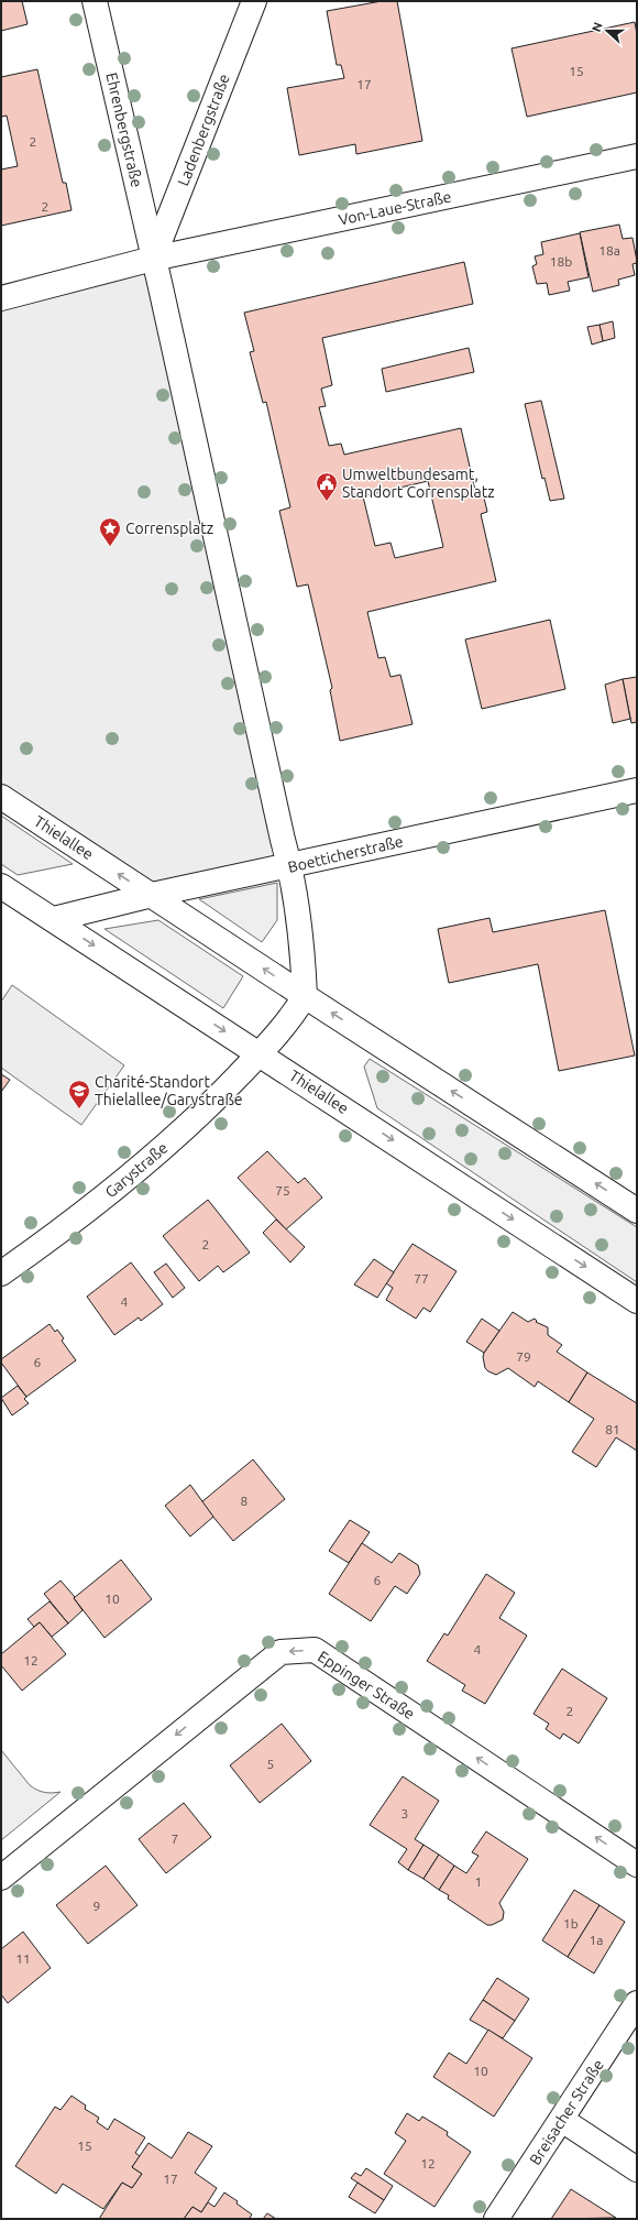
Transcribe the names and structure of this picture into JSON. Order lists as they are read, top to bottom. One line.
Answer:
{"streets":{"street":["Ehrenbergstraße","Ladenbergstraße","Von-Laue-Straße","Thielallee","Boetticherstraße","Garystraße","Eppinger Straße","Breisacher Straße"]},"crossings":[["Ehrenbergstraße","Ladenbergstraße"],["Ehrenbergstraße","Von-Laue-Straße"],["Ladenbergstraße","Von-Laue-Straße"],["Thielallee","Boetticherstraße"],["Thielallee","Garystraße"]],"one_way":["Eppinger Straße"],"places":{"public building":["Umweltbundesamt, Standort Corrensplatz"],"place":["Corrensplatz"],"school or university":["Charité-Standort Thielallee/Garystraße"]},"house_numbers":["15","17","2","2","18a","18b","75","2","77","4","79","6","81","8","6","10","4","12","2","5","3","7","1","9","1b","1a","11","10","15","12","17"],"north":"left"}
